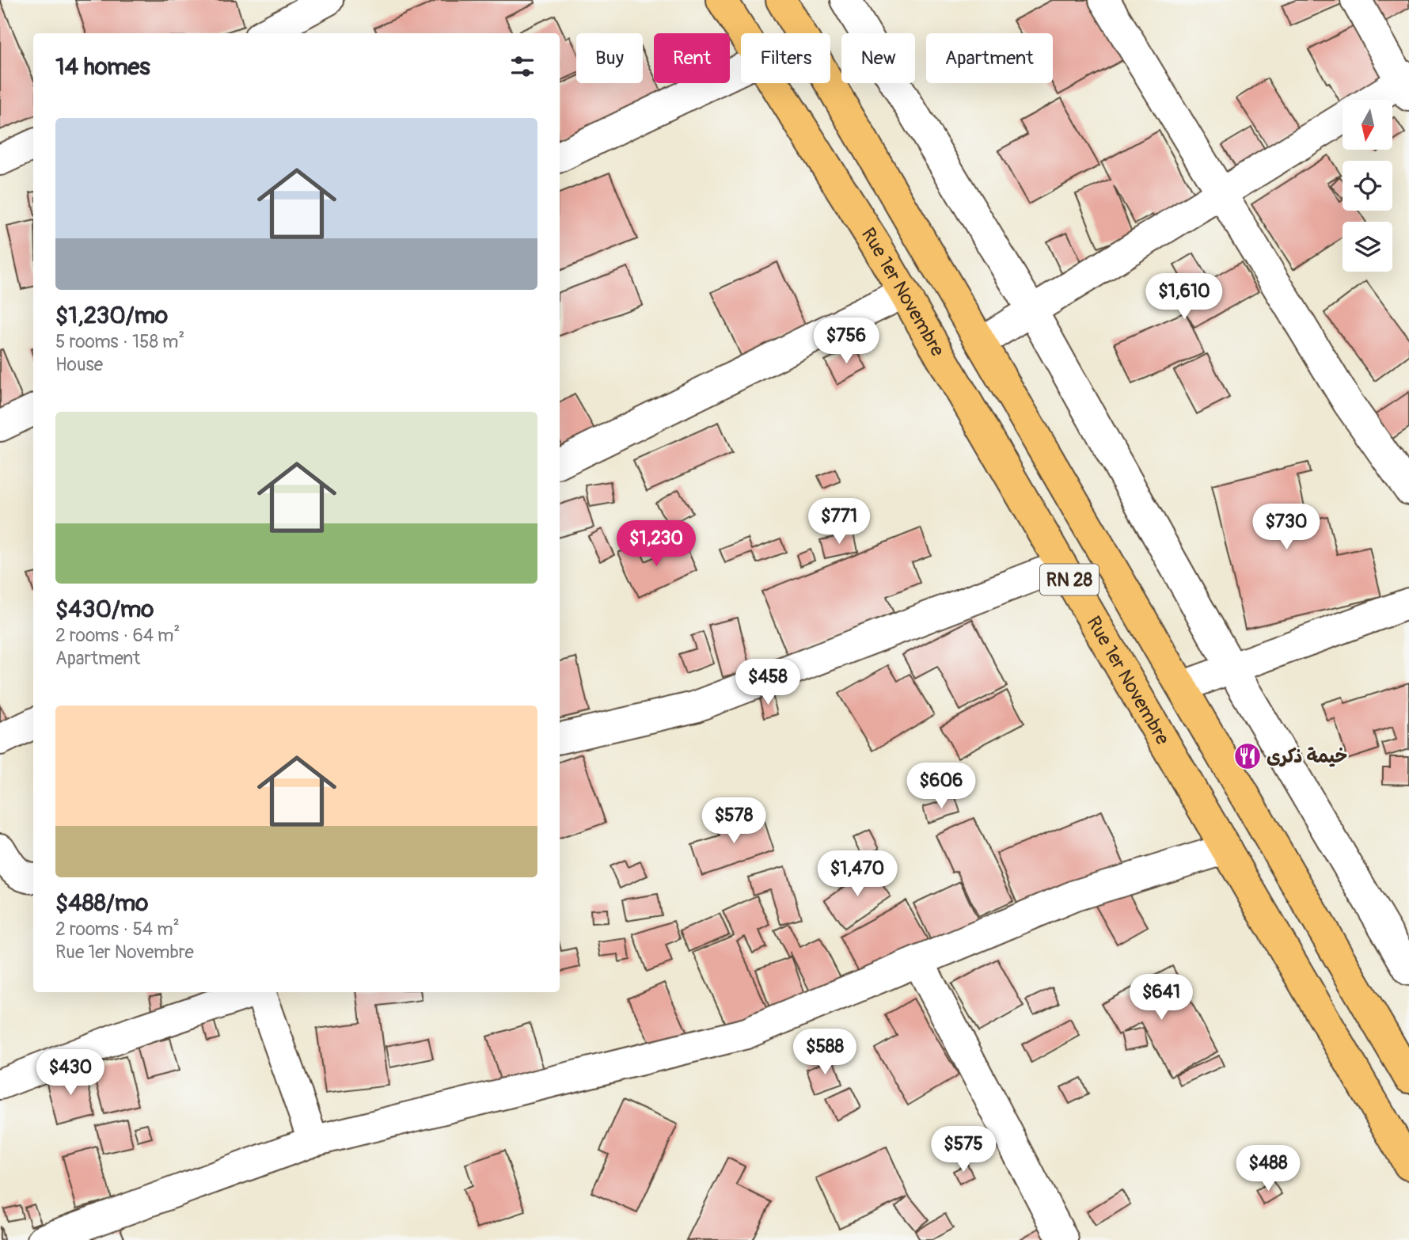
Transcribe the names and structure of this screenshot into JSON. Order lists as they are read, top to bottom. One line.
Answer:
{"streets":{"main road":["Rue 1er Novembre","RN 28"]},"places":{"restaurant":["خيمة ذكرى"]},"north":"bottom","page":{"chip":["Buy","Rent","Filters","New","Apartment"],"heading":"14 homes","list":[{"name":"$1,230/mo","note":"5 rooms · 158 m² · House"},{"name":"$430/mo","note":"2 rooms · 64 m² · Apartment"},{"name":"$488/mo","note":"2 rooms · 54 m² · Rue 1er Novembre"}],"price":["$1,610","$756","$771","$730","$1,230","$458","$606","$578","$1,470","$641","$588","$430","$575","$488"]}}
